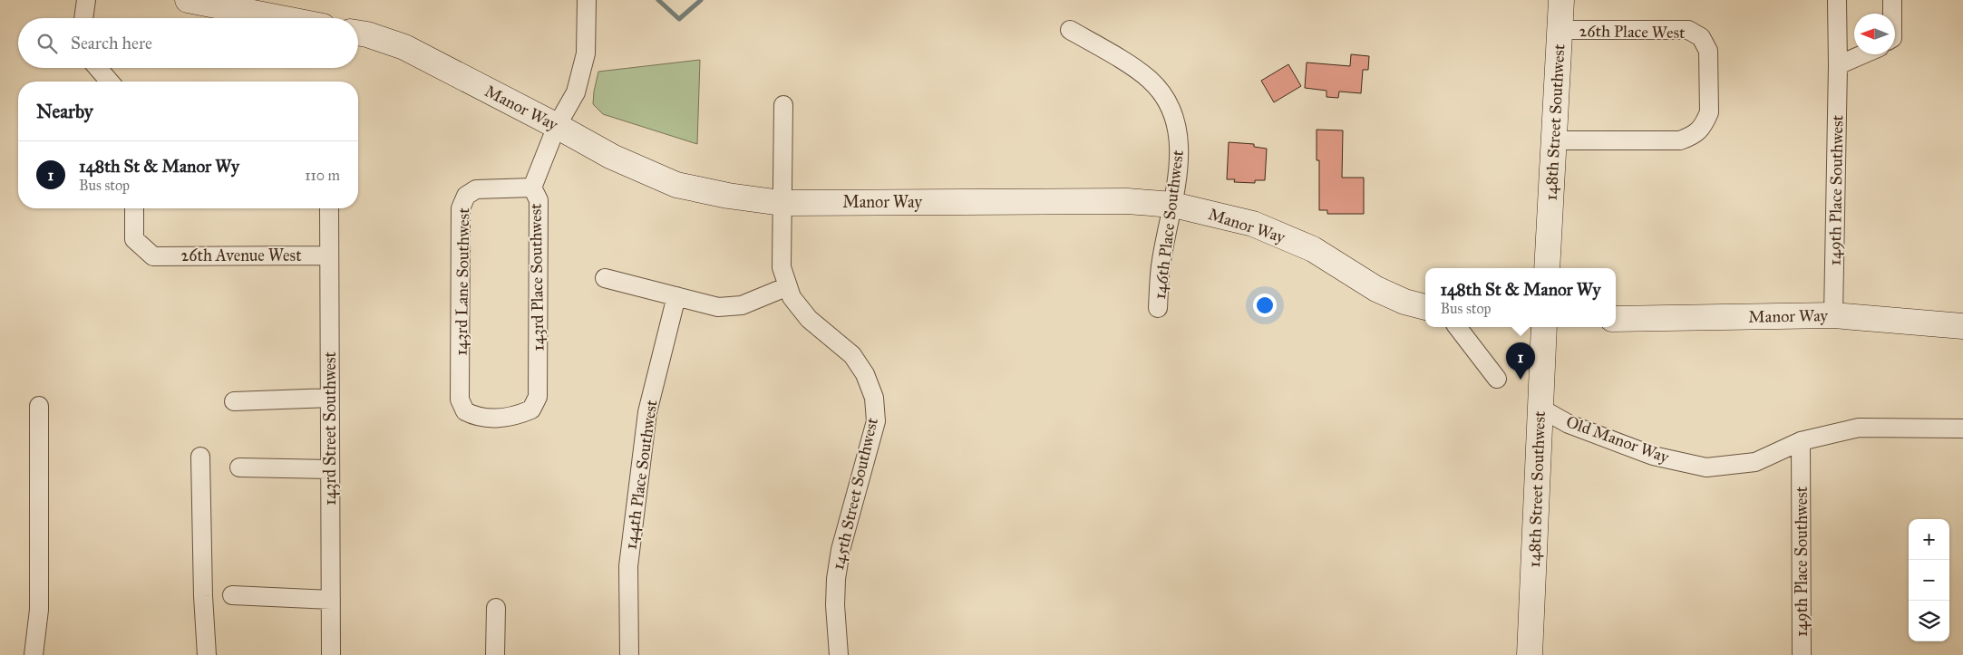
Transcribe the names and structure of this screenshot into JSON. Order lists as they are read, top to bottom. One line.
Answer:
{"streets":{"street":["26th Place West","Manor Way","148th Street Southwest","149th Place Southwest","146th Place Southwest","26th Avenue West","143rd Place Southwest","143rd Lane Southwest","143rd Street Southwest","Old Manor Way","144th Place Southwest","145th Street Southwest"]},"crossings":[["26th Place West","148th Street Southwest"],["Manor Way","149th Place Southwest"],["Manor Way","146th Place Southwest"],["Manor Way","143rd Place Southwest"],["Manor Way","145th Street Southwest"],["148th Street Southwest","Old Manor Way"],["149th Place Southwest","Old Manor Way"],["26th Avenue West","143rd Street Southwest"],["143rd Place Southwest","143rd Lane Southwest"]],"north":"left","page":{"search":"Search here","heading":"Nearby","list":[{"mark":"1","name":"148th St & Manor Wy","note":"Bus stop","value":"110 m"}],"popup":["148th St & Manor Wy","Bus stop"],"pins":"1","map_buttons":["+","−"]}}
